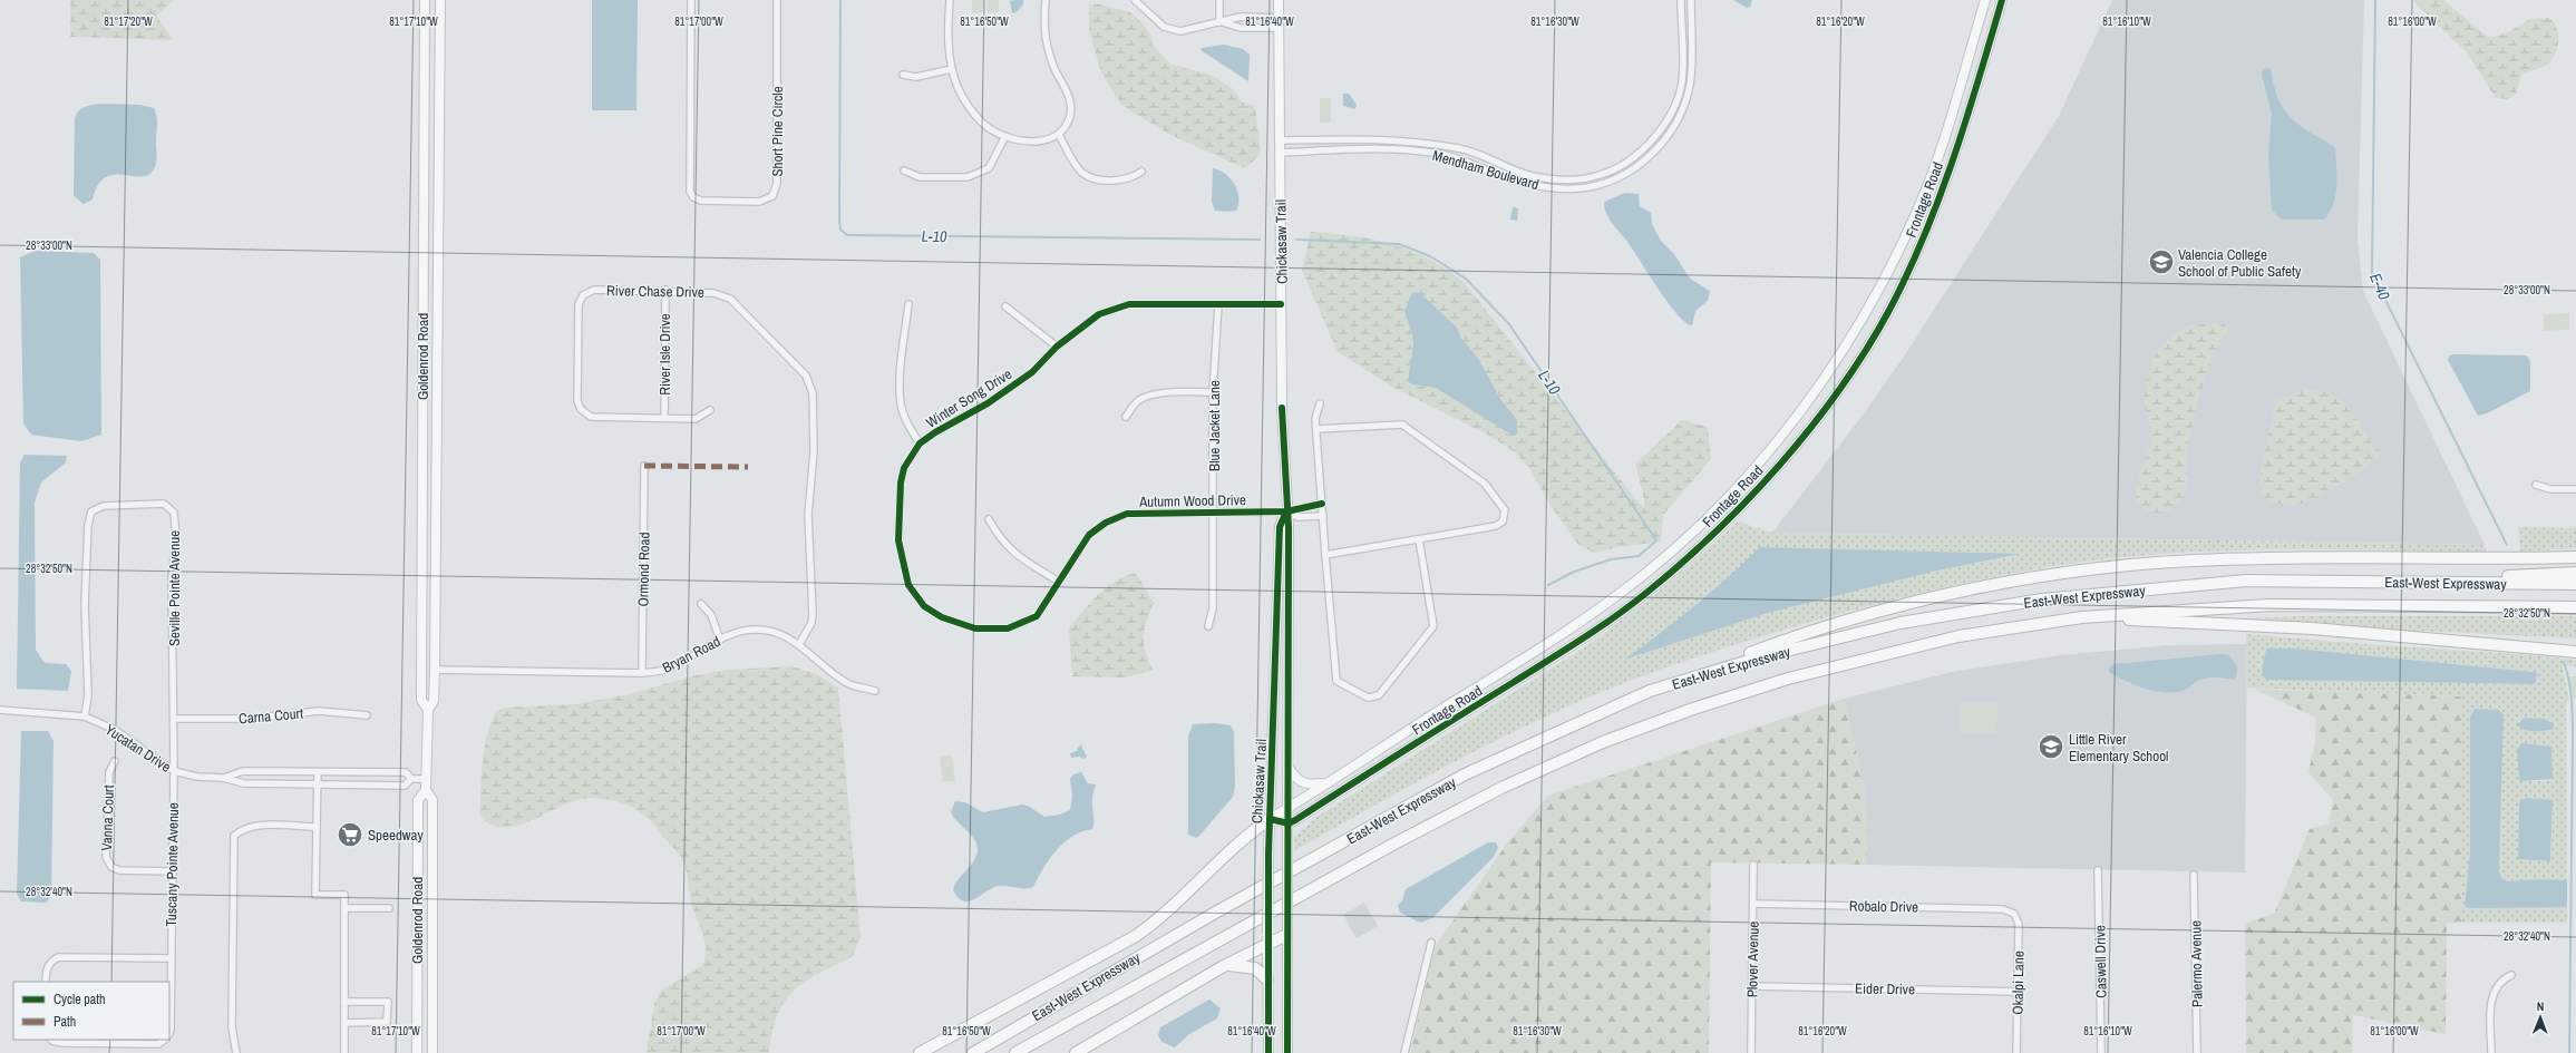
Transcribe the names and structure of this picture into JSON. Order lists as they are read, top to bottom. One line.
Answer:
{"streets":{"highway":["East-West Expressway"],"street":["Short Pine Circle","Mendham Boulevard","Frontage Road","Chickasaw Trail","River Chase Drive","River Isle Drive","Goldenrod Road","Winter Song Drive","Blue Jacket Lane","Autumn Wood Drive","Ormond Road","Seville Pointe Avenue","Bryan Road","Carna Court","Yucatan Drive","Vanna Court","Tuscany Pointe Avenue","Robalo Drive","Plover Avenue","Caswell Drive","Palermo Avenue","Okalpi Lane","Eider Drive"]},"crossings":[["Mendham Boulevard","Chickasaw Trail"],["Frontage Road","Chickasaw Trail"],["Chickasaw Trail","Winter Song Drive"],["Chickasaw Trail","Autumn Wood Drive"],["River Chase Drive","River Isle Drive"],["River Chase Drive","Bryan Road"],["Goldenrod Road","Bryan Road"],["Goldenrod Road","Yucatan Drive"],["Winter Song Drive","Blue Jacket Lane"],["Winter Song Drive","Autumn Wood Drive"],["Blue Jacket Lane","Autumn Wood Drive"],["Ormond Road","Bryan Road"],["Seville Pointe Avenue","Carna Court"],["Seville Pointe Avenue","Yucatan Drive"],["Seville Pointe Avenue","Tuscany Pointe Avenue"],["Yucatan Drive","Tuscany Pointe Avenue"],["Vanna Court","Tuscany Pointe Avenue"],["Robalo Drive","Plover Avenue"],["Robalo Drive","Okalpi Lane"],["Plover Avenue","Eider Drive"],["Okalpi Lane","Eider Drive"]],"water":["L-10","E-40"],"places":{"school or university":["Valencia College School of Public Safety","Little River Elementary School"],"supermarket":["Speedway"]},"legend":["Cycle path","Path"],"north":"top","coordinates":["81°17'20\"W","81°17'10\"W","81°17'00\"W","81°16'50\"W","81°16'40\"W","81°16'30\"W","81°16'20\"W","81°16'10\"W","81°16'00\"W","28°33'00\"N","28°32'50\"N","28°32'40\"N"]}
